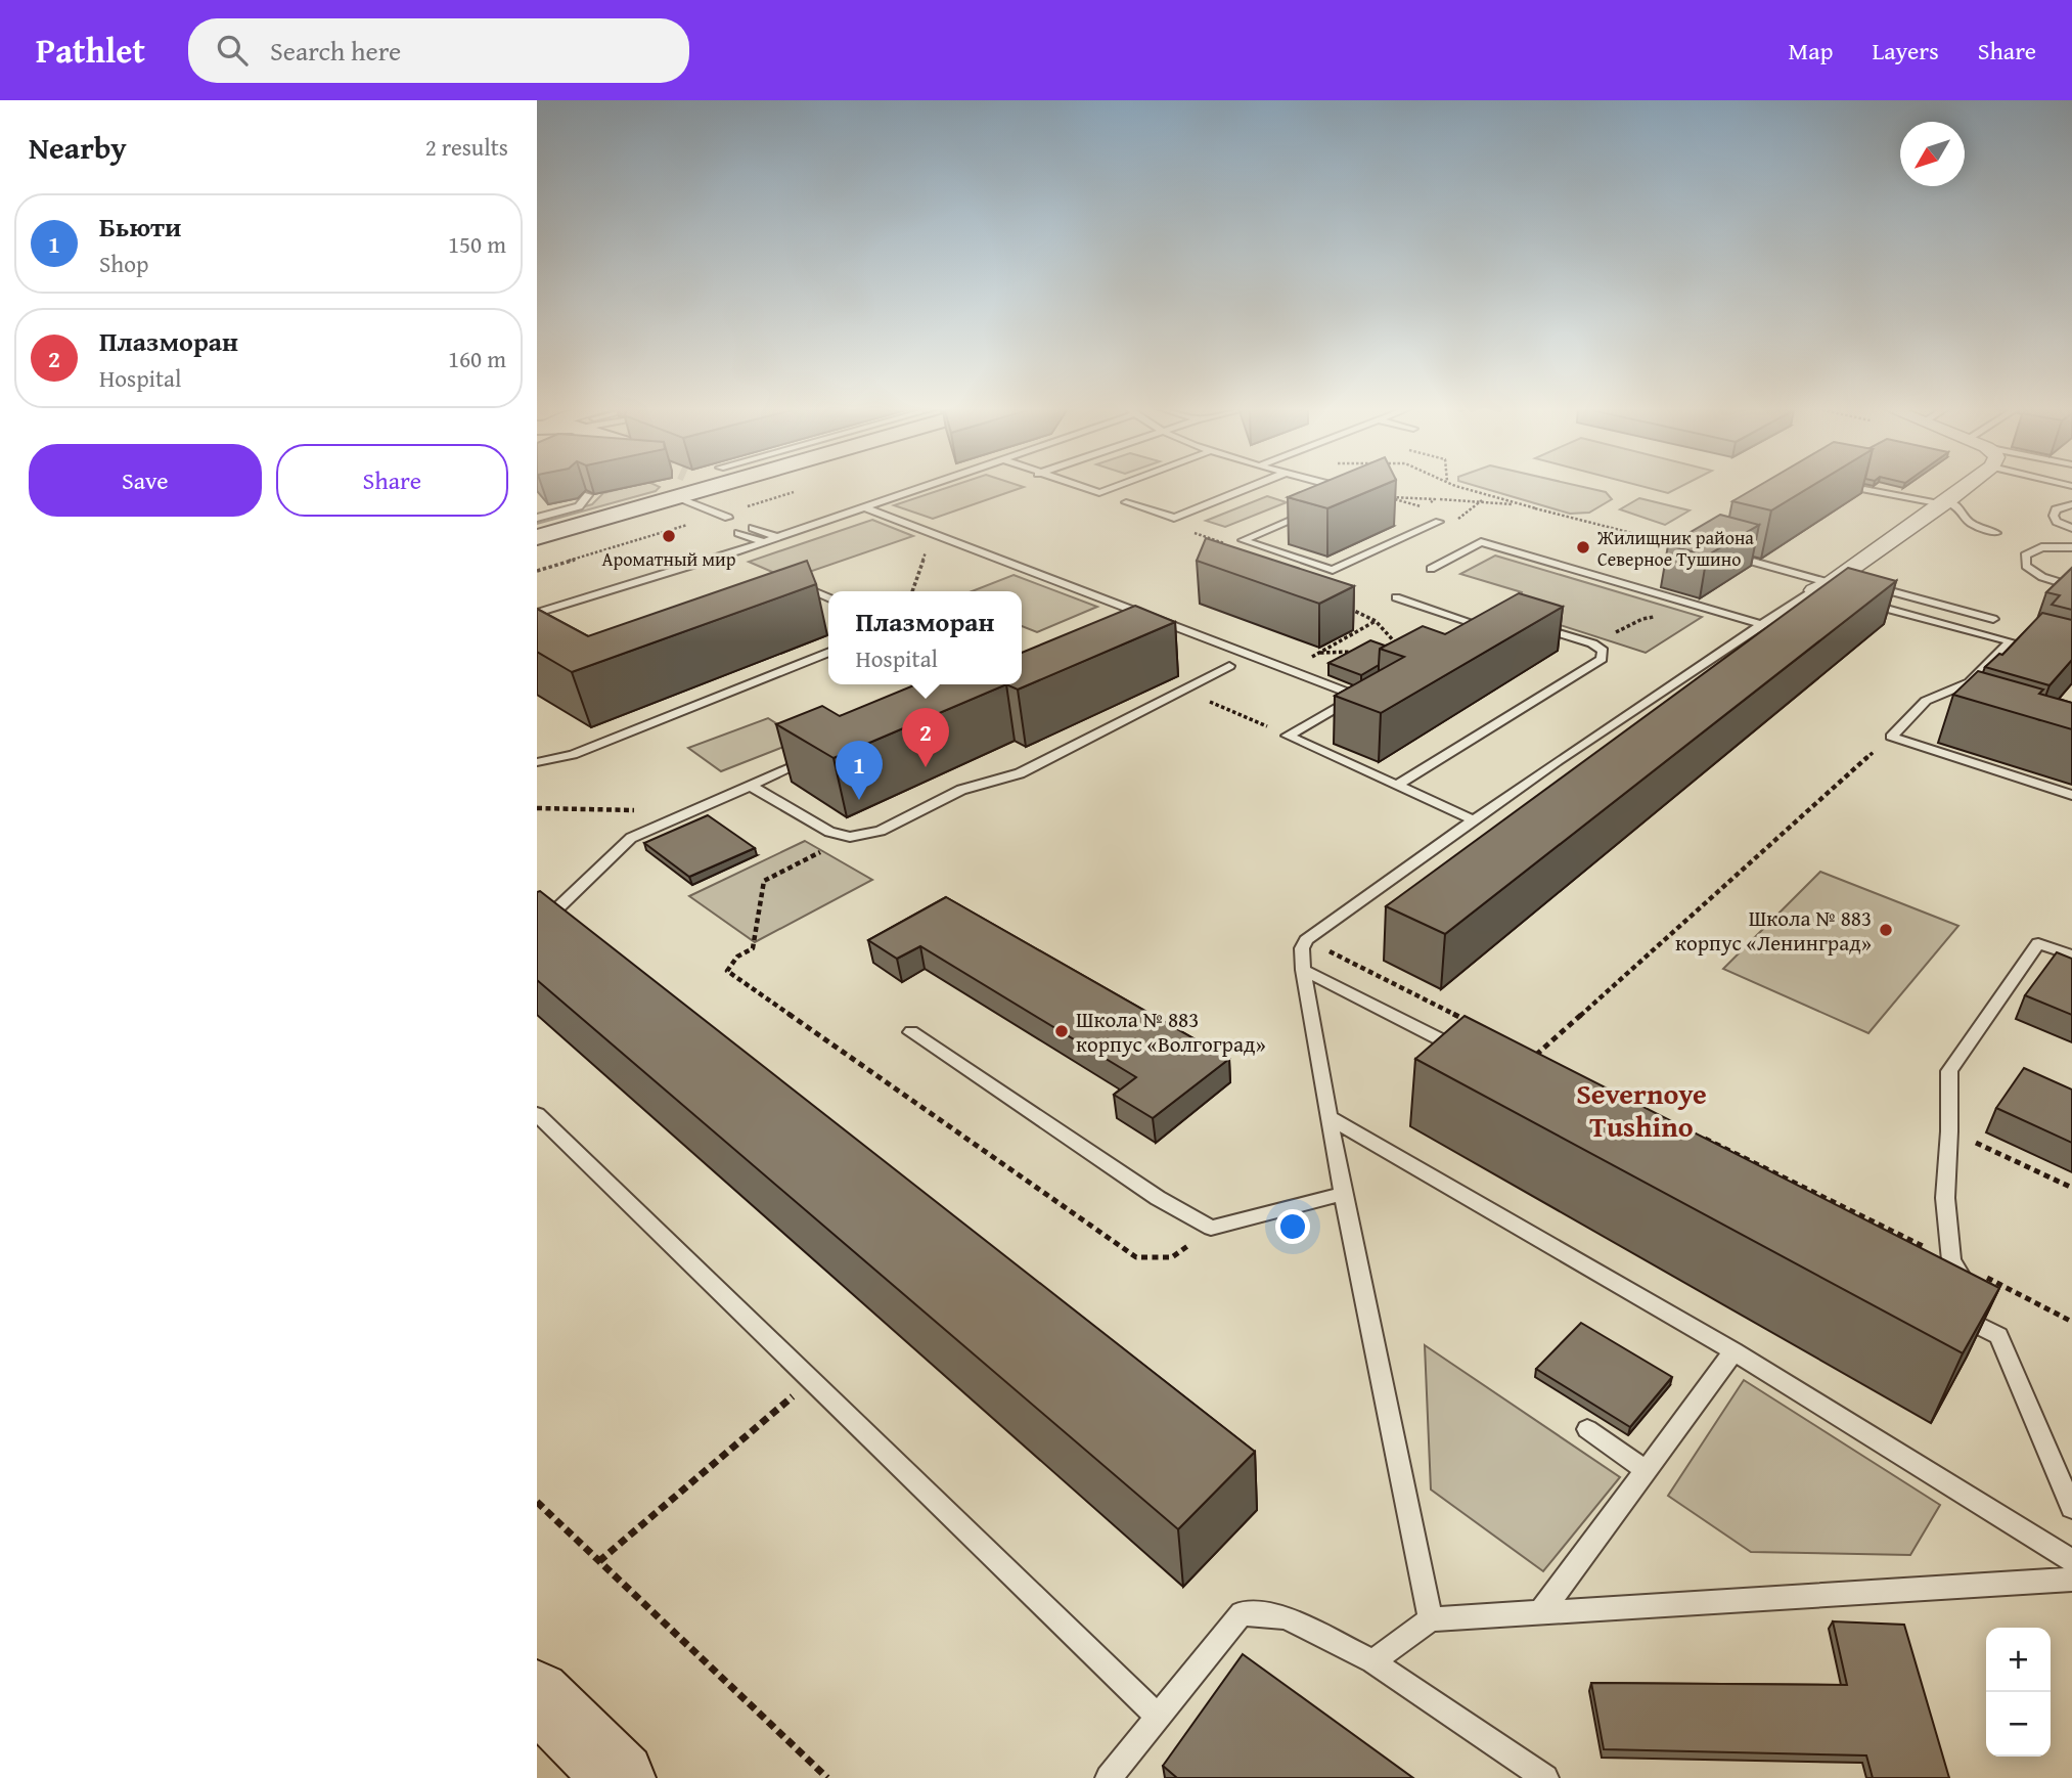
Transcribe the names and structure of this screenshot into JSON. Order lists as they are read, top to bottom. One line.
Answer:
{"districts":["Severnoye Tushino"],"places":["Ароматный мир","Жилищник района Северное Тушино","Школа № 883 корпус «Ленинград»","Школа № 883 корпус «Волгоград»"],"north":"bottom left","page":{"header":"Pathlet","search":"Search here","nav":["Map","Layers","Share"],"heading":["Nearby","2 results"],"list":[{"mark":"1","name":"Бьюти","note":"Shop","value":"150 m"},{"mark":"2","name":"Плазморан","note":"Hospital","value":"160 m"}],"buttons":["Save","Share"],"popup":["Плазморан","Hospital"],"pins":["2","1"],"map_buttons":["+","−"]}}
